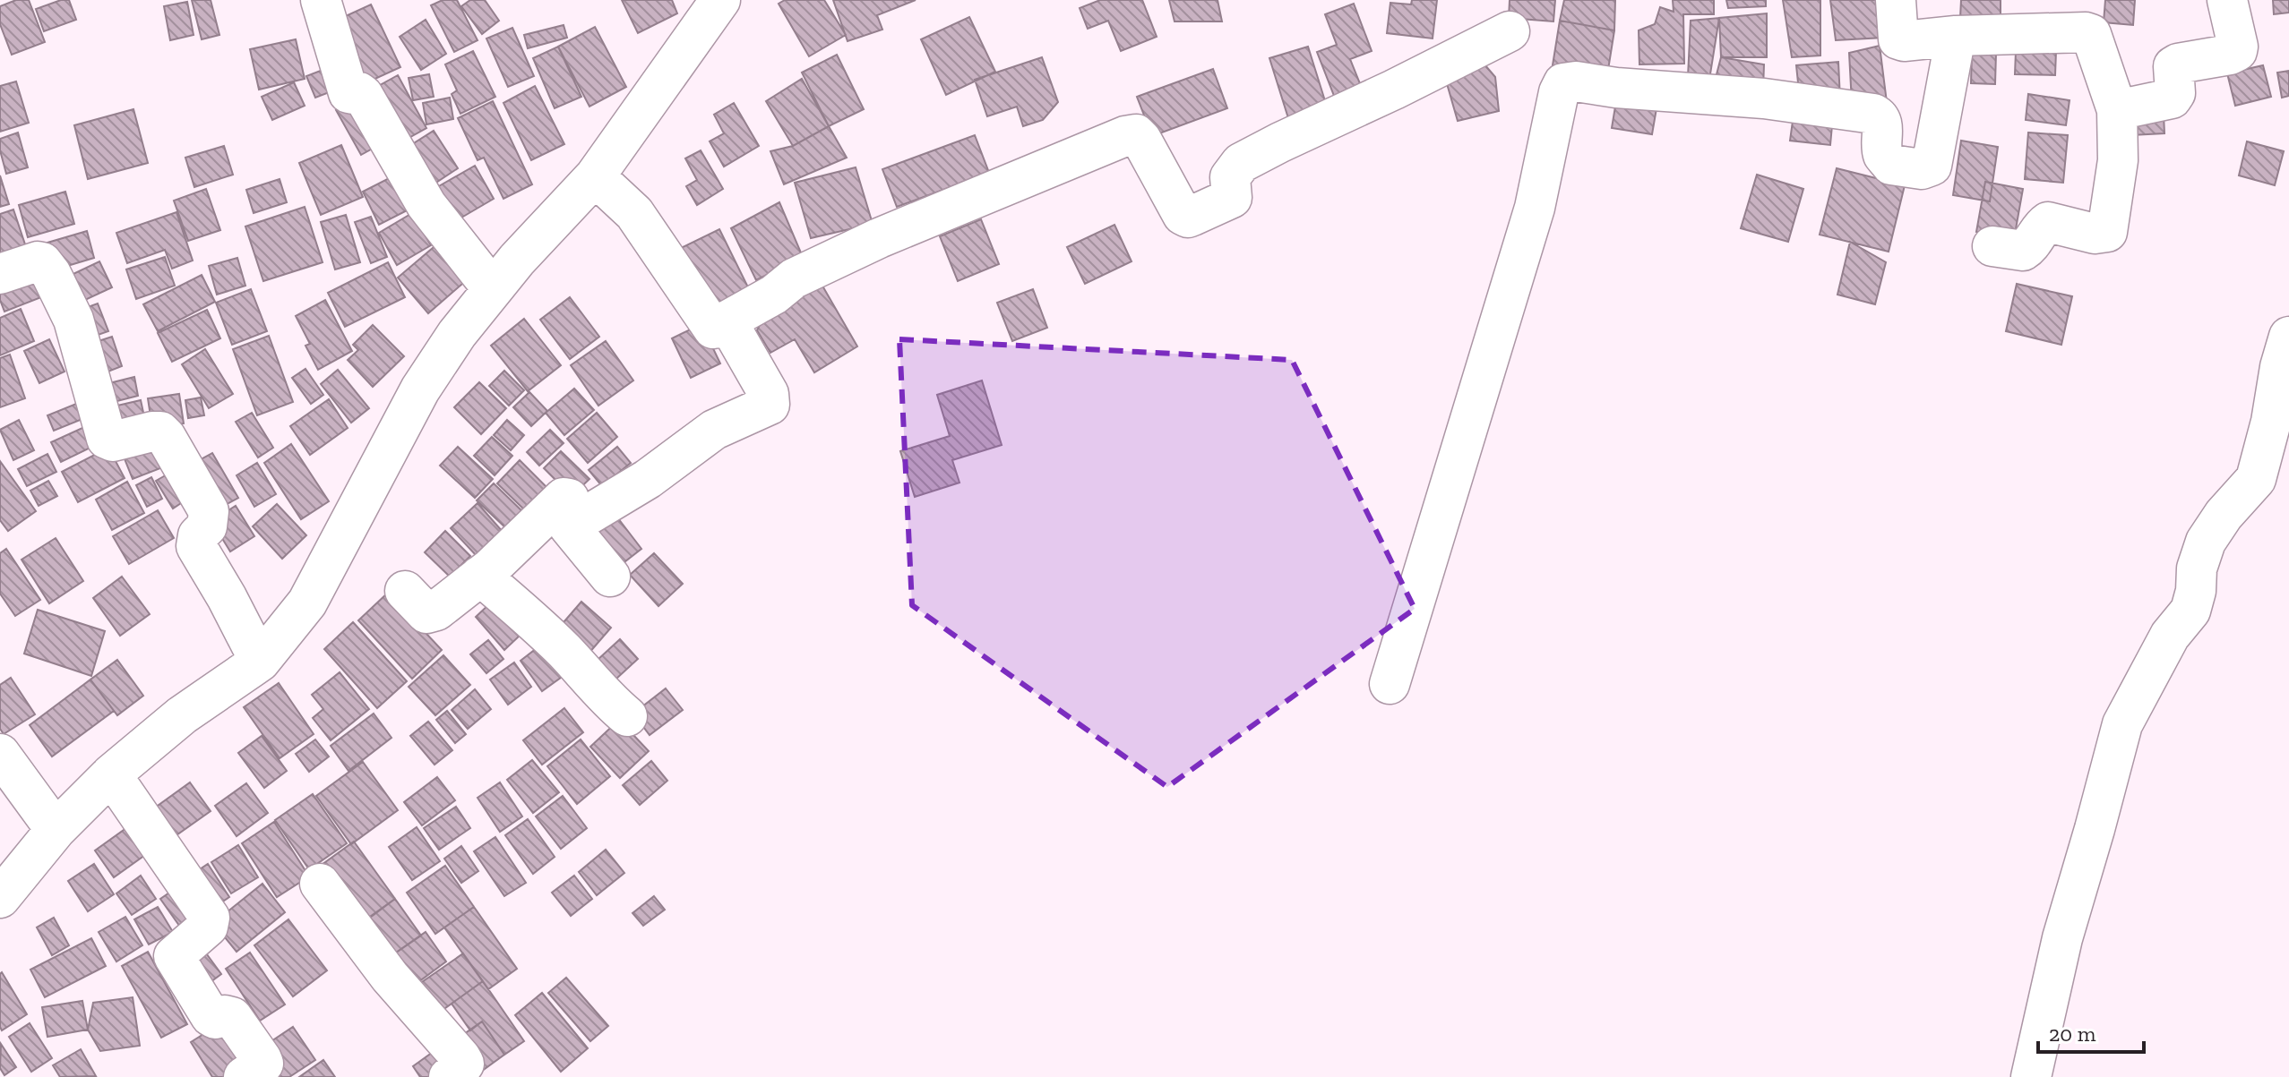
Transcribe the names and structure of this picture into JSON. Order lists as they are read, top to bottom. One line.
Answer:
{"scale_bar":"20 m"}
